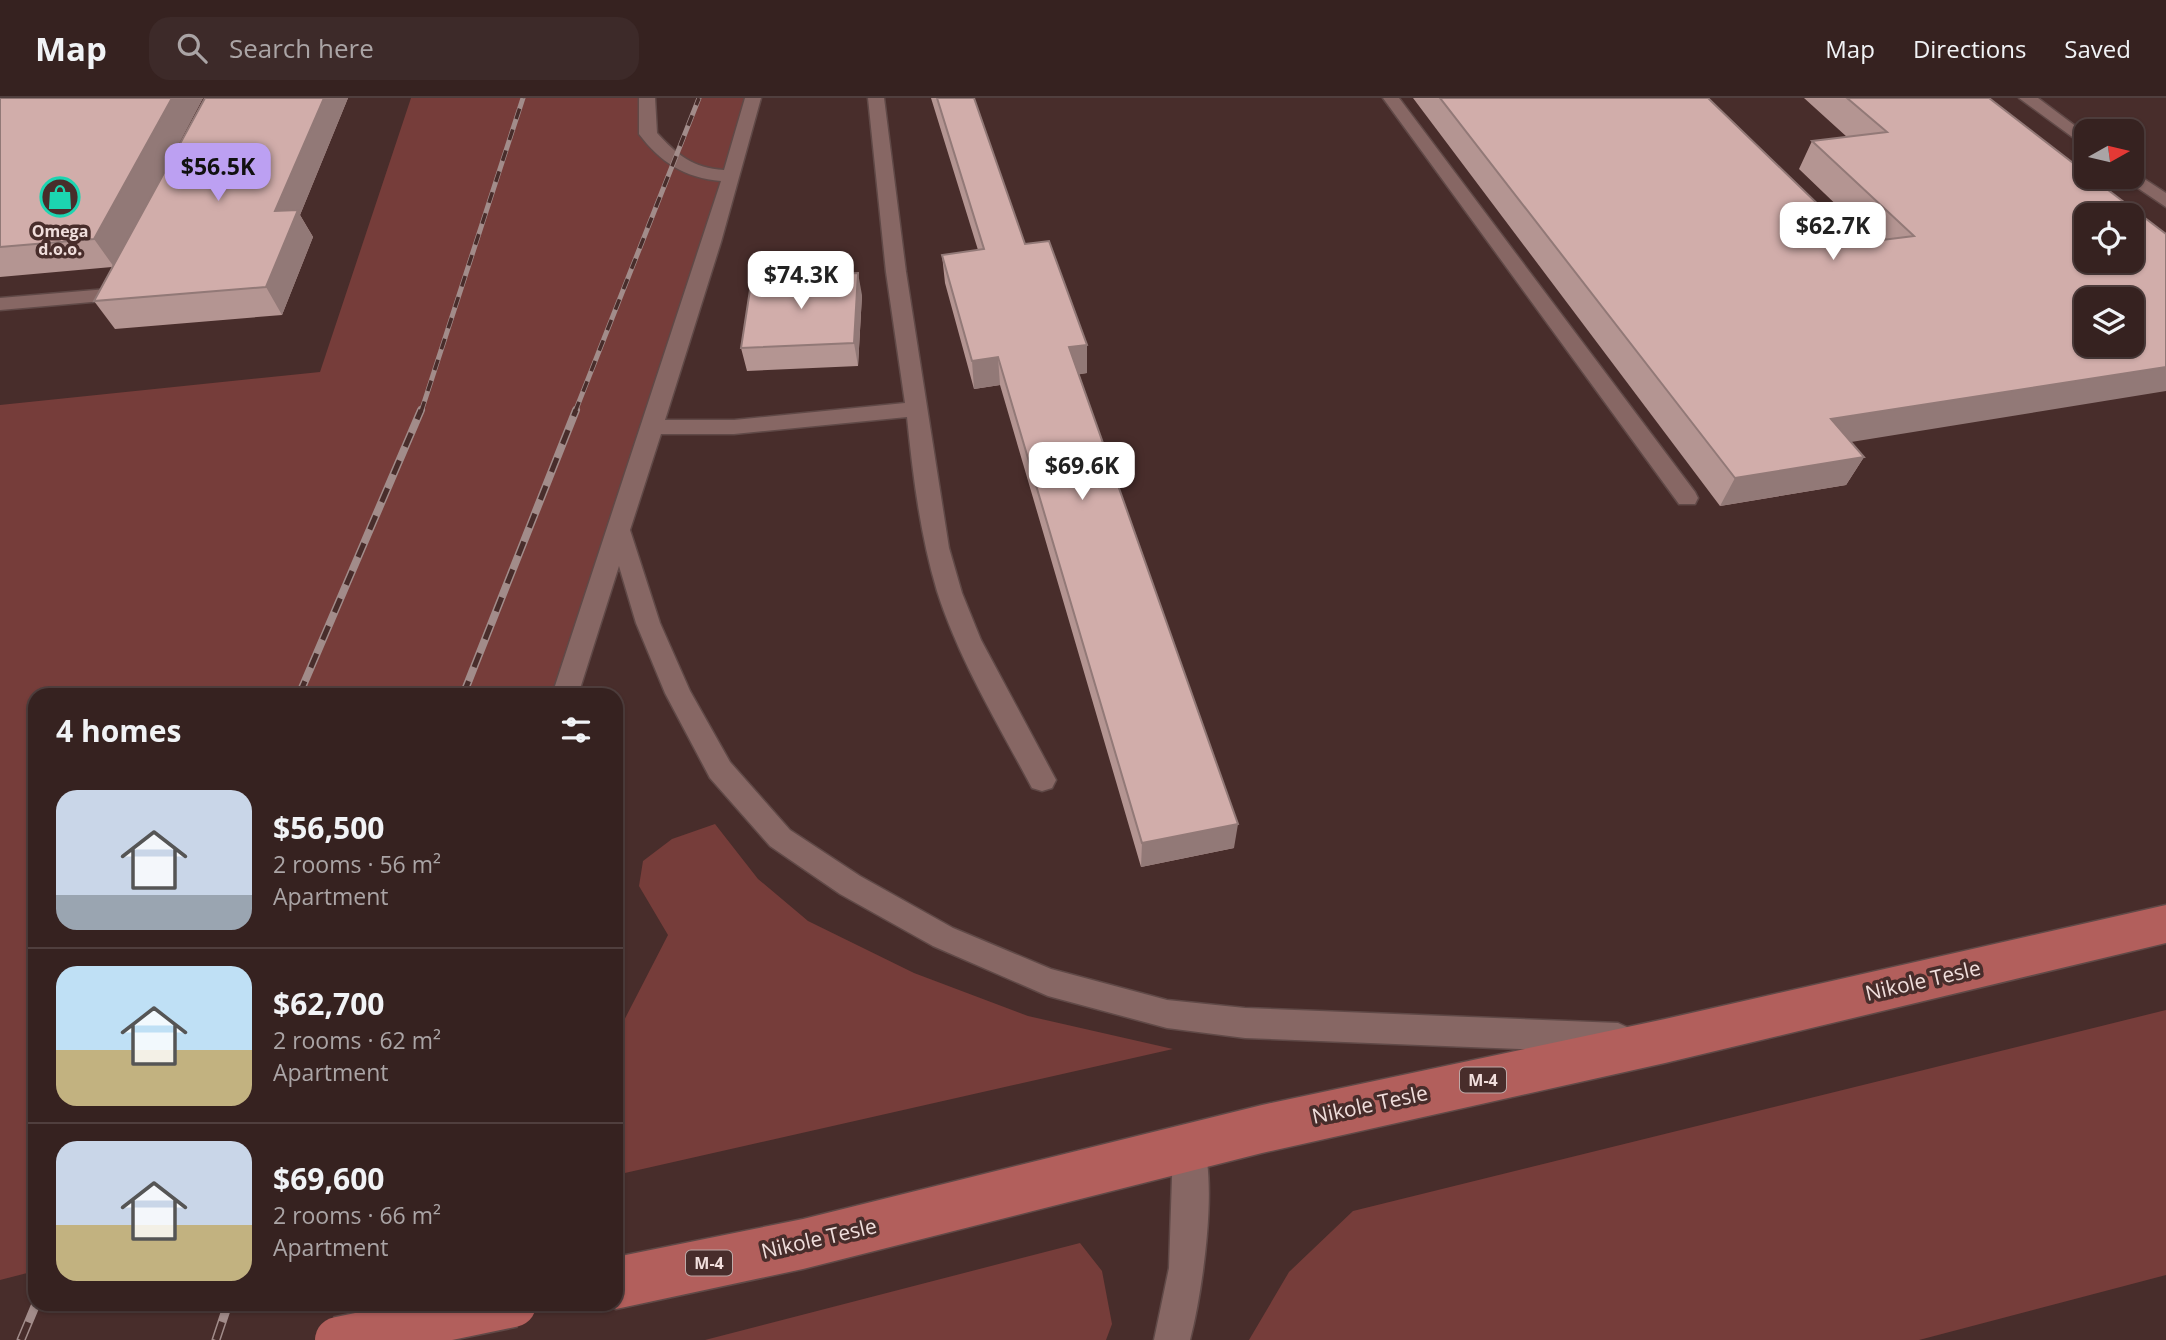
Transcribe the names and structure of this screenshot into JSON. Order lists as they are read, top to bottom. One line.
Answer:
{"streets":{"main road":["Nikole Tesle","M-4"]},"places":{"shop":["Omega d.o.o."]},"north":"right","page":{"header":"Map","search":"Search here","nav":["Map","Directions","Saved"],"price":["$56.5K","$62.7K","$74.3K","$69.6K"],"heading":"4 homes","list":[{"name":"$56,500","note":"2 rooms · 56 m² · Apartment"},{"name":"$62,700","note":"2 rooms · 62 m² · Apartment"},{"name":"$69,600","note":"2 rooms · 66 m² · Apartment"}]}}
